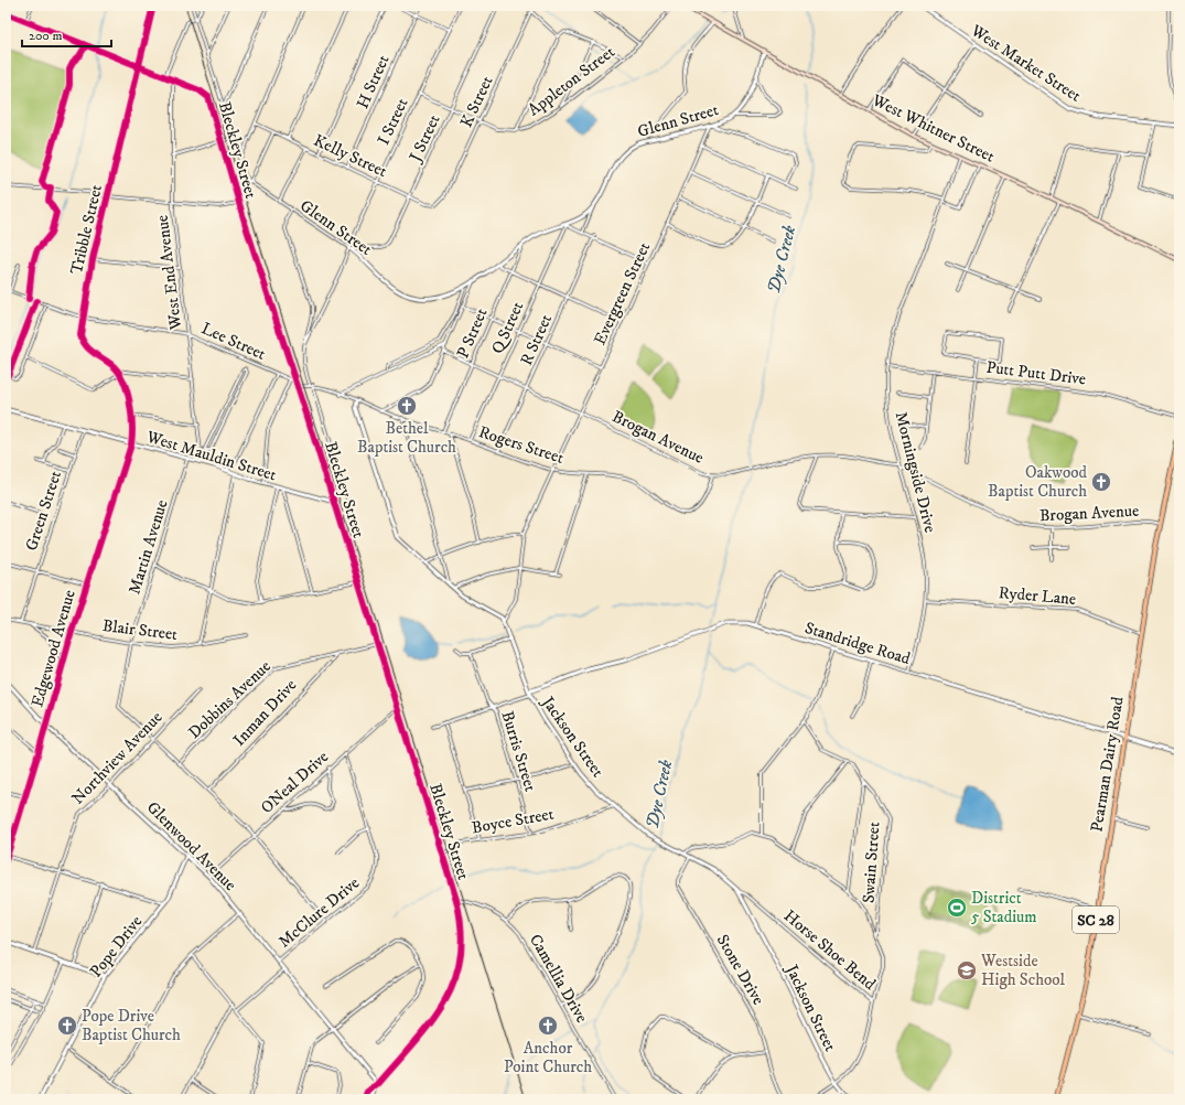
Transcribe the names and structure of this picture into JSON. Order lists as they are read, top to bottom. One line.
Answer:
{"streets":{"highway":["Pearman Dairy Road","SC 28"],"main road":["West Whitner Street"],"street":["West Market Street","Appleton Street","H Street","K Street","Glenn Street","I Street","J Street","Bleckley Street","Kelly Street","Tribble Street","West End Avenue","Evergreen Street","Q Street","P Street","R Street","Lee Street","Putt Putt Drive","Brogan Avenue","Rogers Street","West Mauldin Street","Morningside Drive","Green Street","Martin Avenue","Ryder Lane","Blair Street","Standridge Road","Edgewood Avenue","Dobbins Avenue","Inman Drive","Jackson Street","Burris Street","Northview Avenue","ONeal Drive","Boyce Street","Glenwood Avenue","Swain Street","McClure Drive","Pope Drive","Horse Shoe Bend","Stone Drive","Camellia Drive"]},"crossings":[["Appleton Street","K Street"],["Appleton Street","I Street"],["Appleton Street","J Street"],["H Street","Kelly Street"],["K Street","Kelly Street"],["Glenn Street","I Street"],["Glenn Street","West Whitner Street"],["Glenn Street","J Street"],["Glenn Street","Evergreen Street"],["Glenn Street","Q Street"],["Glenn Street","P Street"],["I Street","J Street"],["I Street","Kelly Street"],["West Whitner Street","Morningside Drive"],["J Street","Kelly Street"],["Bleckley Street","Tribble Street"],["Bleckley Street","West End Avenue"],["Bleckley Street","Lee Street"],["Bleckley Street","West Mauldin Street"],["Bleckley Street","Dobbins Avenue"],["Bleckley Street","ONeal Drive"],["Bleckley Street","Boyce Street"],["Bleckley Street","Glenwood Avenue"],["Bleckley Street","Camellia Drive"],["Tribble Street","Lee Street"],["West End Avenue","Lee Street"],["West End Avenue","West Mauldin Street"],["Evergreen Street","Brogan Avenue"],["Evergreen Street","Rogers Street"],["Evergreen Street","Jackson Street"],["Q Street","Brogan Avenue"],["Q Street","Rogers Street"],["P Street","Brogan Avenue"],["P Street","Rogers Street"],["R Street","Brogan Avenue"],["R Street","Rogers Street"],["Putt Putt Drive","Morningside Drive"],["Brogan Avenue","Rogers Street"],["Brogan Avenue","Morningside Drive"],["Brogan Avenue","Pearman Dairy Road"],["West Mauldin Street","Green Street"],["West Mauldin Street","Martin Avenue"],["West Mauldin Street","Edgewood Avenue"],["Morningside Drive","Ryder Lane"],["Morningside Drive","Standridge Road"],["Green Street","Blair Street"],["Martin Avenue","Blair Street"],["Martin Avenue","Northview Avenue"],["Ryder Lane","Pearman Dairy Road"],["Blair Street","Edgewood Avenue"],["Standridge Road","Jackson Street"],["Standridge Road","Pearman Dairy Road"],["Edgewood Avenue","Glenwood Avenue"],["Dobbins Avenue","Inman Drive"],["Jackson Street","Boyce Street"],["Jackson Street","Horse Shoe Bend"],["Jackson Street","Stone Drive"],["Burris Street","Boyce Street"],["Northview Avenue","Glenwood Avenue"],["ONeal Drive","Glenwood Avenue"],["ONeal Drive","McClure Drive"],["Glenwood Avenue","McClure Drive"],["Glenwood Avenue","Pope Drive"],["Swain Street","Horse Shoe Bend"]],"water":["Dye Creek"],"places":{"church":["Bethel Baptist Church","Oakwood Baptist Church","Pope Drive Baptist Church","Anchor Point Church"],"sports":["District 5 Stadium"],"school or university":["Westside High School"]},"scale_bar":"200 m"}
